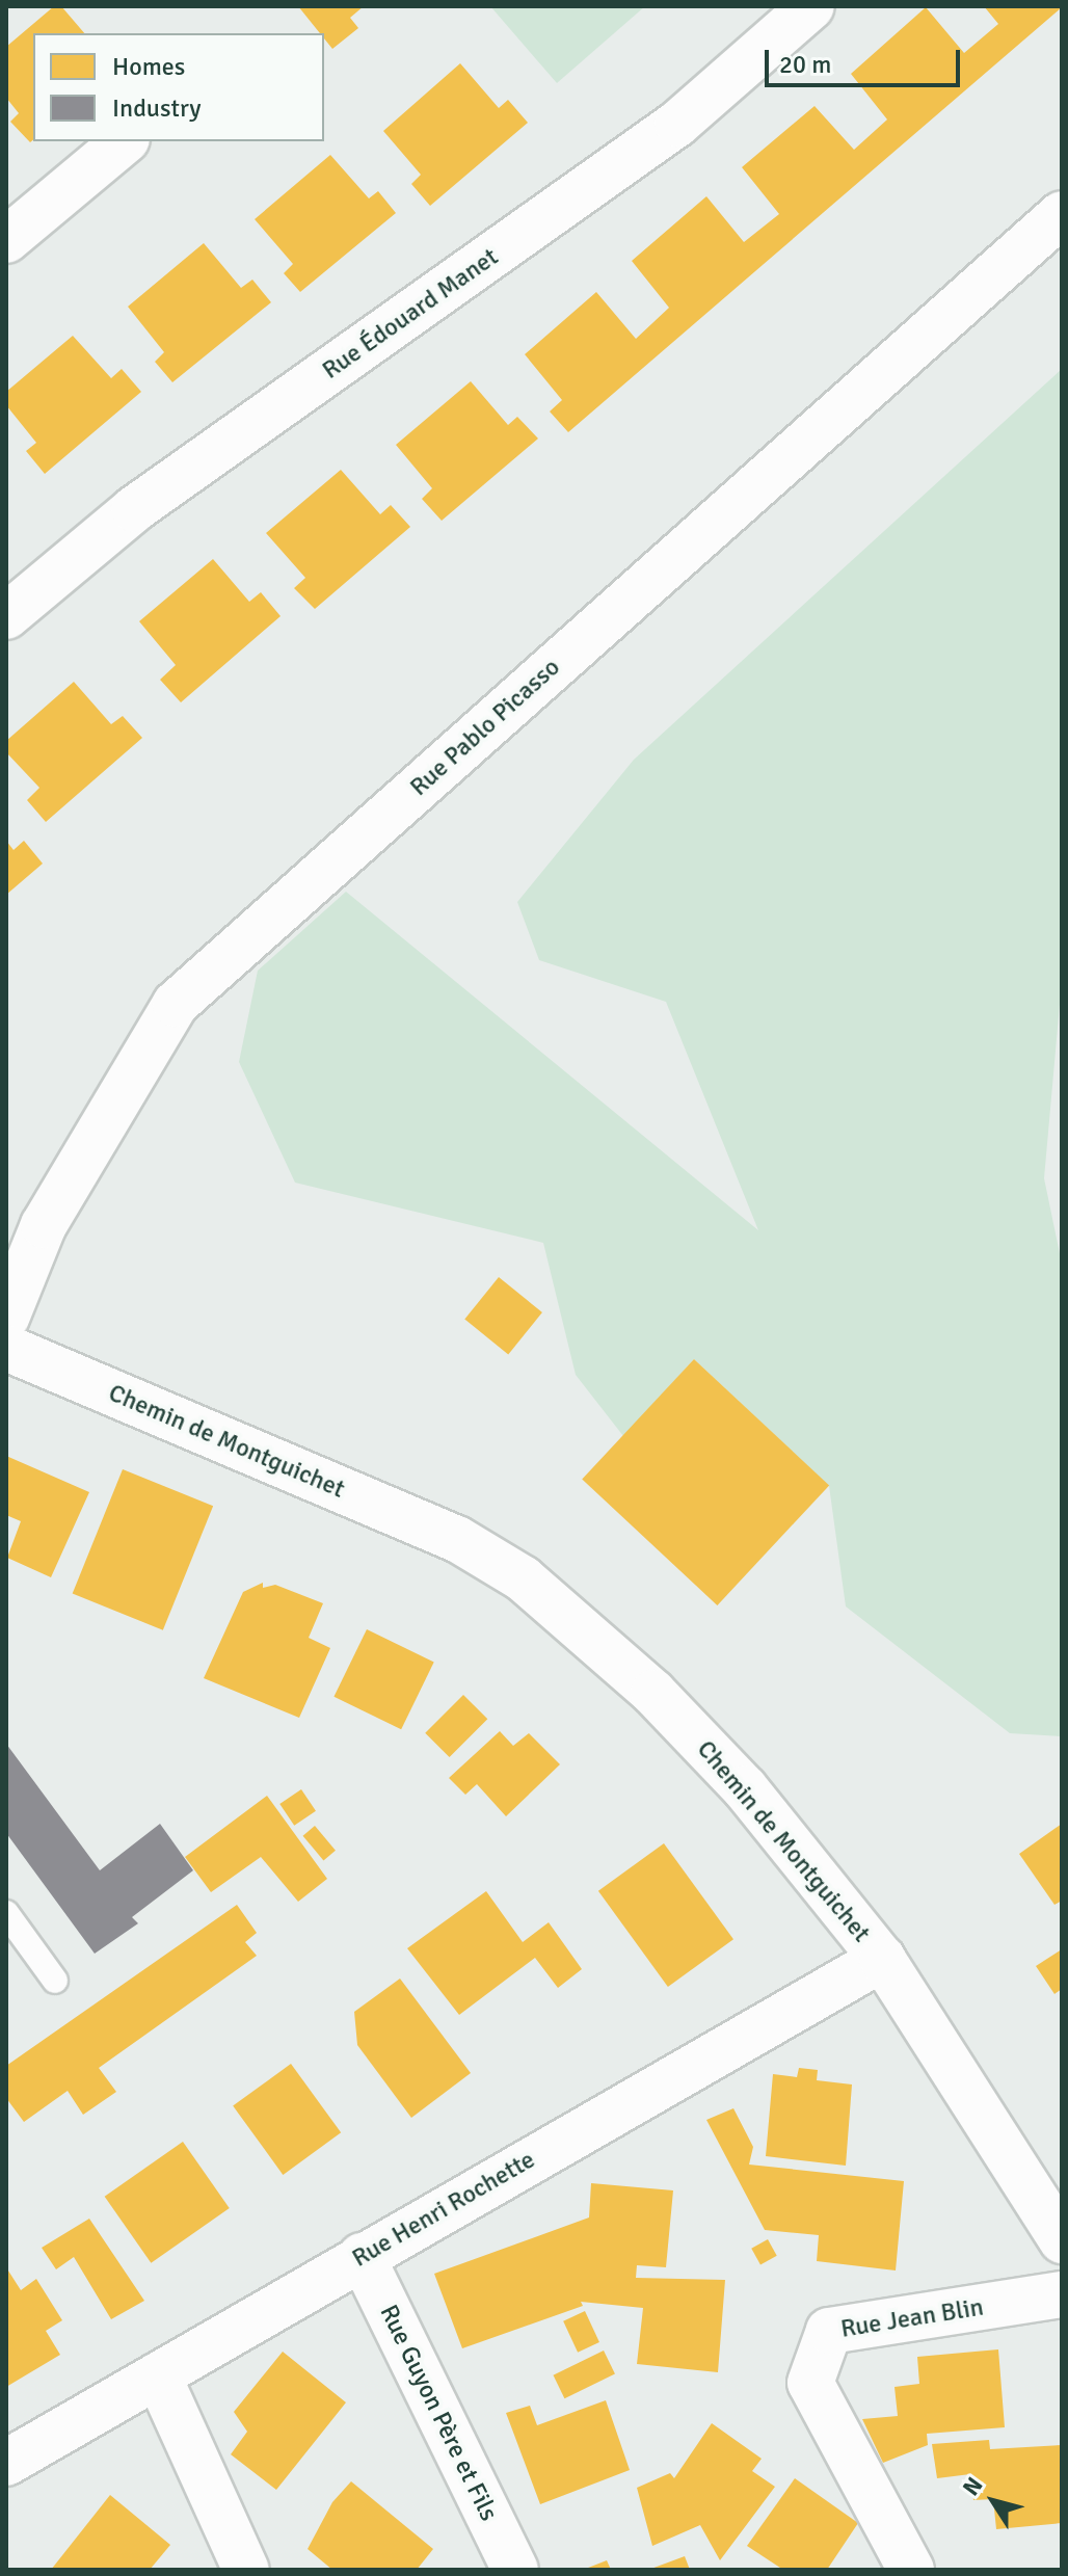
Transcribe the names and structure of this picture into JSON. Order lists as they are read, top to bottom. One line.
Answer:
{"streets":{"street":["Rue Édouard Manet","Rue Pablo Picasso","Chemin de Montguichet","Rue Henri Rochette","Rue Jean Blin","Rue Guyon Père et Fils"]},"crossings":[["Chemin de Montguichet","Rue Henri Rochette"],["Rue Henri Rochette","Rue Guyon Père et Fils"]],"legend":["Homes","Industry"],"scale_bar":"20 m","north":"top left"}
